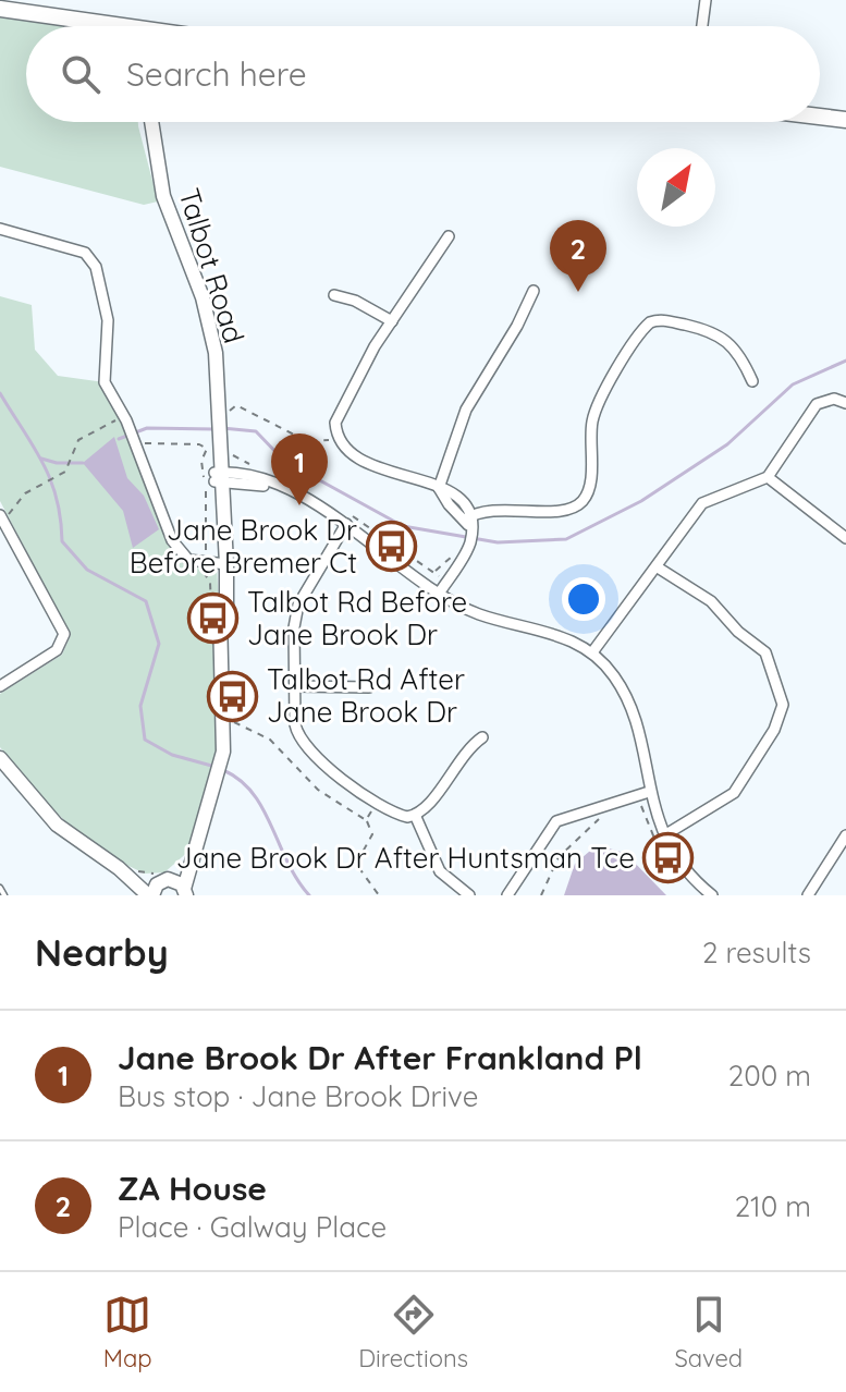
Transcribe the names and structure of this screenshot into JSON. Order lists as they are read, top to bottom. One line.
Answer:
{"streets":{"main road":["Talbot Road"]},"places":{"bus stop":["Jane Brook Dr Before Bremer Ct","Talbot Rd Before Jane Brook Dr","Talbot Rd After Jane Brook Dr","Jane Brook Dr After Huntsman Tce"]},"north":"top right","page":{"search":"Search here","pins":["2","1"],"heading":["Nearby","2 results"],"list":[{"mark":"1","name":"Jane Brook Dr After Frankland Pl","note":"Bus stop · Jane Brook Drive","value":"200 m"},{"mark":"2","name":"ZA House","note":"Place · Galway Place","value":"210 m"}],"nav":["Map","Directions","Saved"]}}
